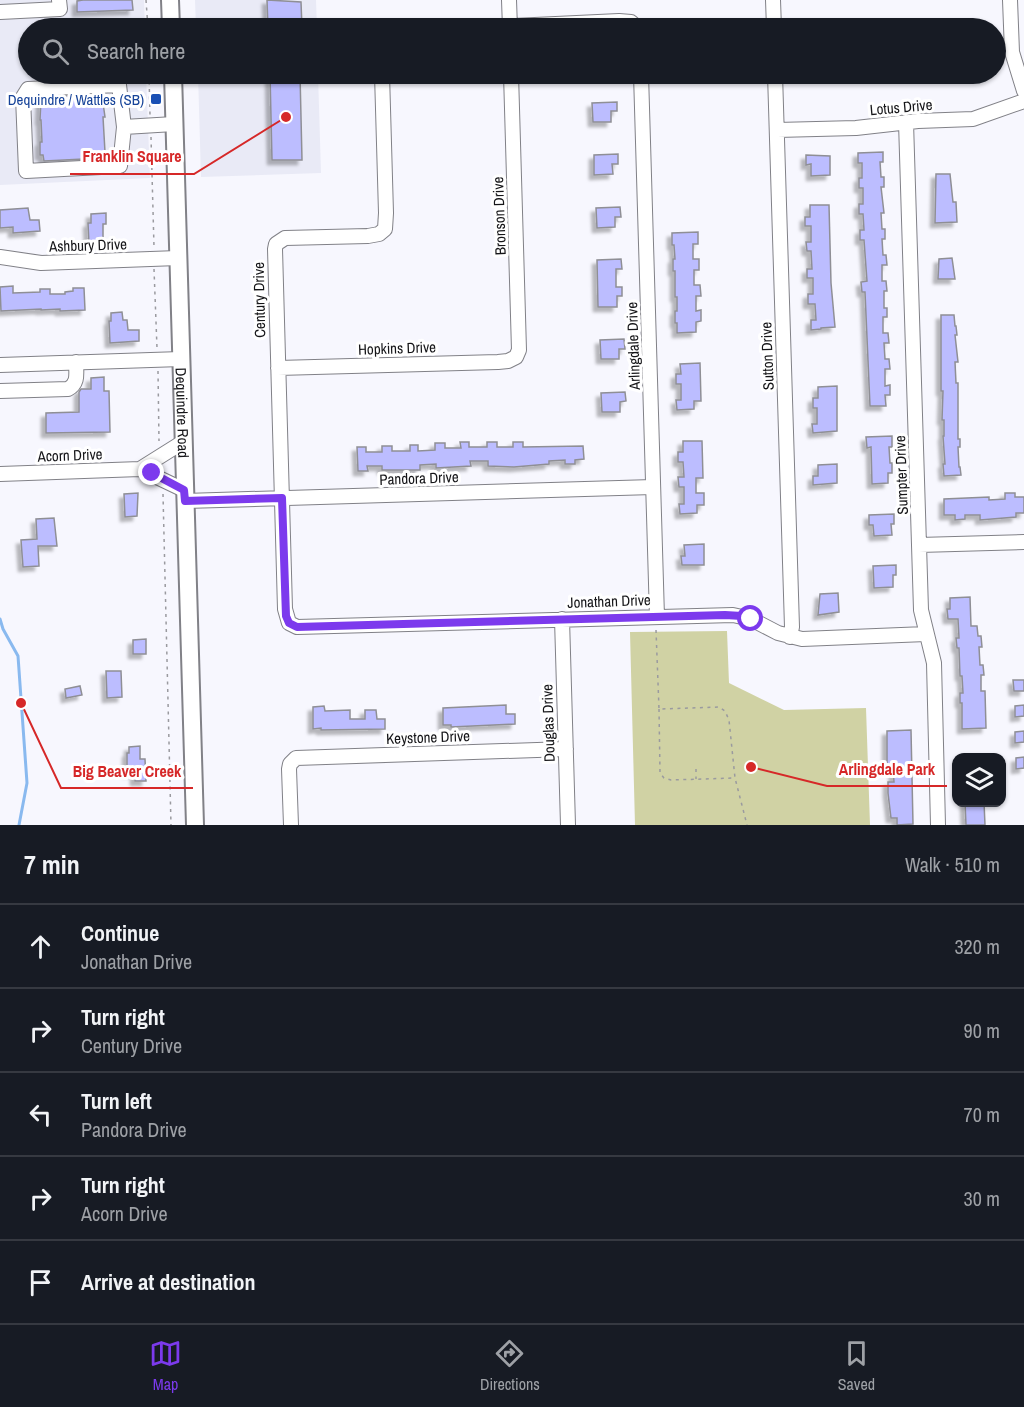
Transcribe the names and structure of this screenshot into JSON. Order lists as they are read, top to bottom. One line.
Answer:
{"streets":{"main road":["Dequindre Road"],"street":["Lotus Drive","Bronson Drive","Ashbury Drive","Century Drive","Arlingdale Drive","Hopkins Drive","Sutton Drive","Acorn Drive","Sumpter Drive","Pandora Drive","Jonathan Drive","Douglas Drive","Keystone Drive"]},"crossings":[["Lotus Drive","Sutton Drive"],["Lotus Drive","Sumpter Drive"],["Bronson Drive","Hopkins Drive"],["Ashbury Drive","Dequindre Road"],["Century Drive","Hopkins Drive"],["Century Drive","Pandora Drive"],["Century Drive","Jonathan Drive"],["Arlingdale Drive","Pandora Drive"],["Arlingdale Drive","Jonathan Drive"],["Sutton Drive","Jonathan Drive"],["Dequindre Road","Acorn Drive"],["Dequindre Road","Pandora Drive"],["Acorn Drive","Pandora Drive"],["Sumpter Drive","Jonathan Drive"],["Jonathan Drive","Douglas Drive"],["Douglas Drive","Keystone Drive"]],"places":{"transit":["Dequindre / Wattles (SB)"],"other":["Franklin Square","Big Beaver Creek","Arlingdale Park"]},"page":{"search":"Search here","heading":["7 min","Walk · 510 m"],"list":[["Continue","Jonathan Drive","320 m"],["Turn right","Century Drive","90 m"],["Turn left","Pandora Drive","70 m"],["Turn right","Acorn Drive","30 m"],"Arrive at destination"],"nav":["Map","Directions","Saved"]}}
